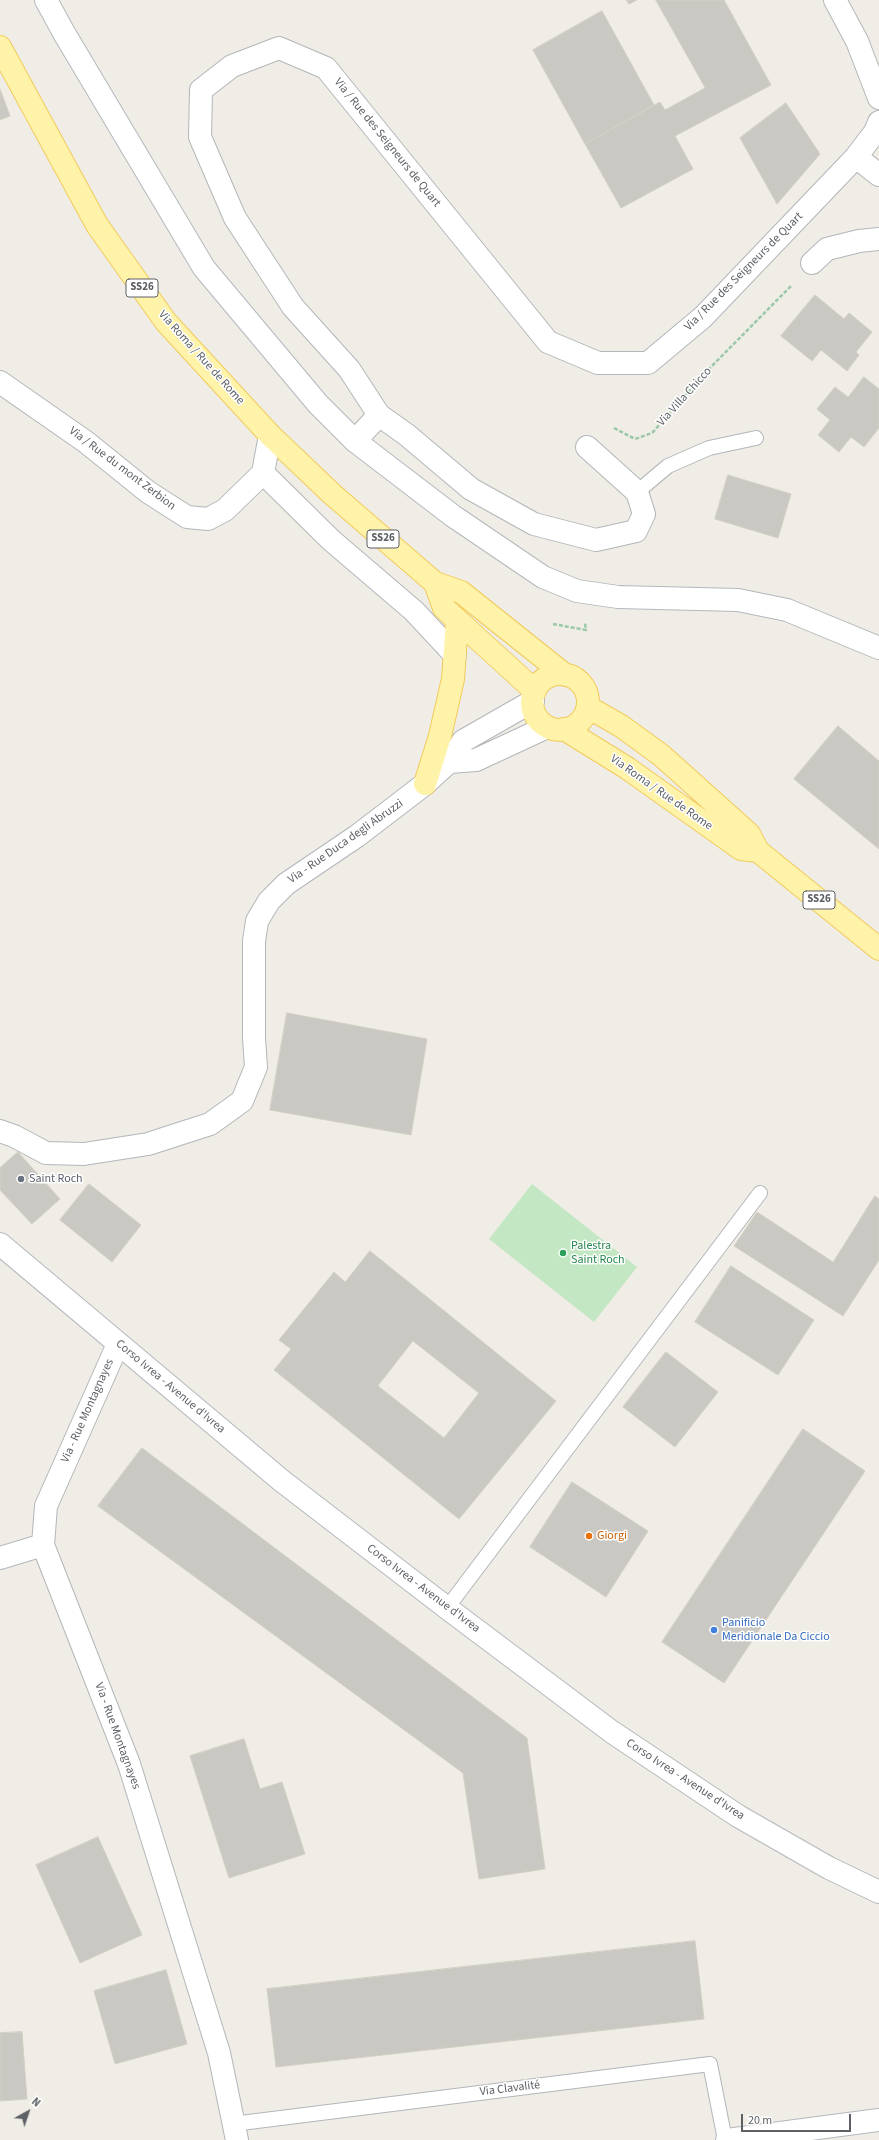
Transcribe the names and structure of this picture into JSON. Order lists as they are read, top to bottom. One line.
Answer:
{"streets":{"main road":["SS26","Via Roma / Rue de Rome"],"street":["Via / Rue des Seigneurs de Quart","Via / Rue du mont Zerbion","Via - Rue Duca degli Abruzzi","Corso Ivrea - Avenue d'Ivrea","Via - Rue Montagnayes"],"lane":["Via Clavalité"],"path":["Via Villa Chicco"]},"crossings":[["Via Roma / Rue de Rome","Via - Rue Duca degli Abruzzi"],["Corso Ivrea - Avenue d'Ivrea","Via - Rue Montagnayes"],["Via - Rue Montagnayes","Via Clavalité"]],"places":["Saint Roch","Palestra Saint Roch","Giorgi","Panificio Meridionale Da Ciccio"],"scale_bar":"20 m","north":"top right"}
